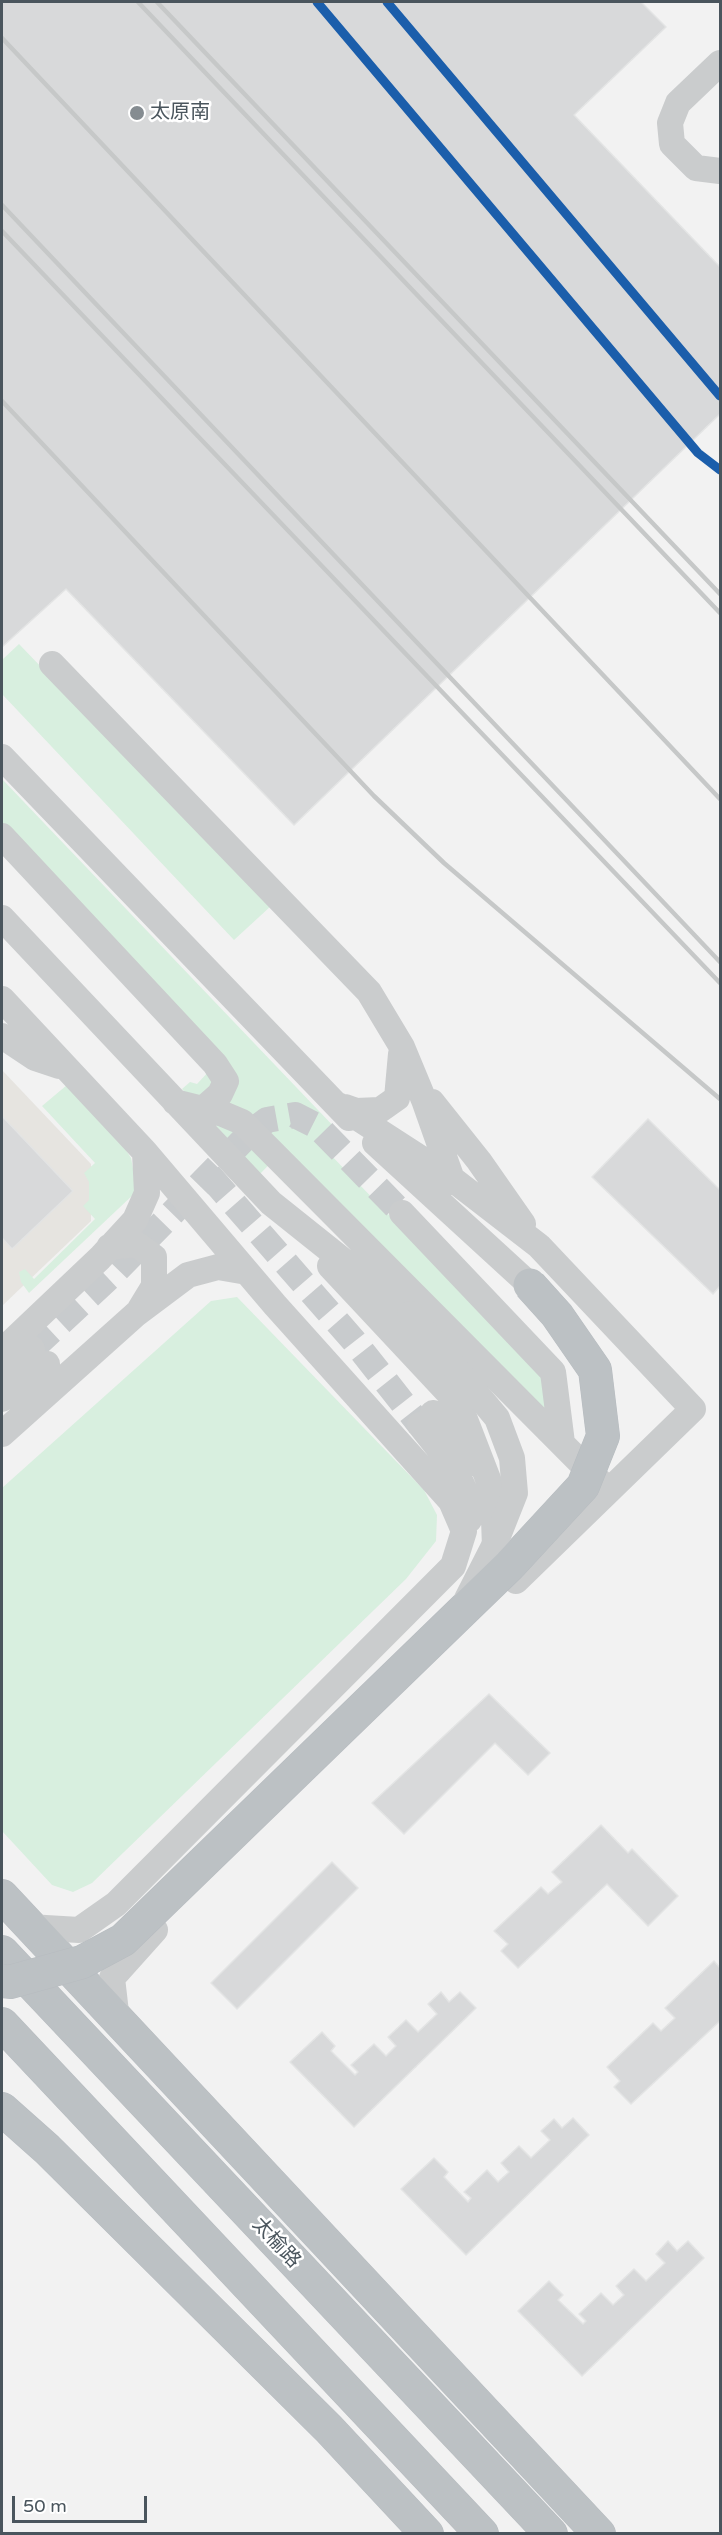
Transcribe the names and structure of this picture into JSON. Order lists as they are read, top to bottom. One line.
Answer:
{"streets":{"highway":["太榆路"]},"places":["太原南"],"scale_bar":"50 m"}
